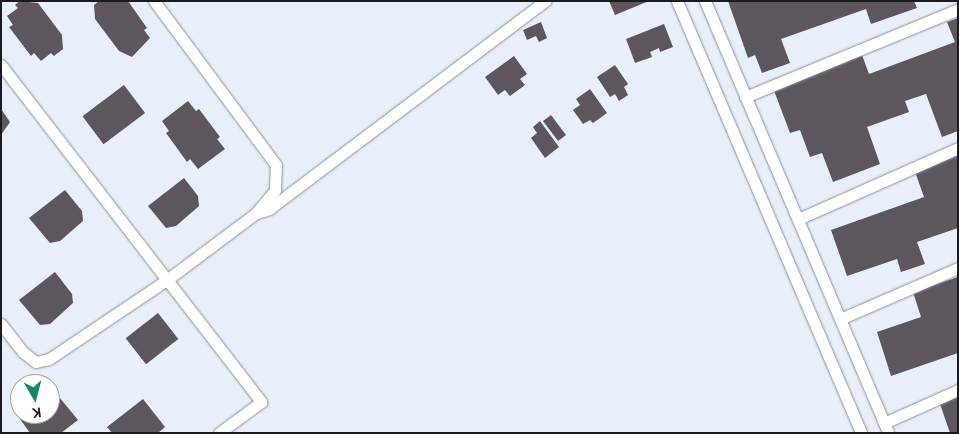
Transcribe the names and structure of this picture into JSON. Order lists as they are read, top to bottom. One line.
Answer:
{"north":"bottom"}
